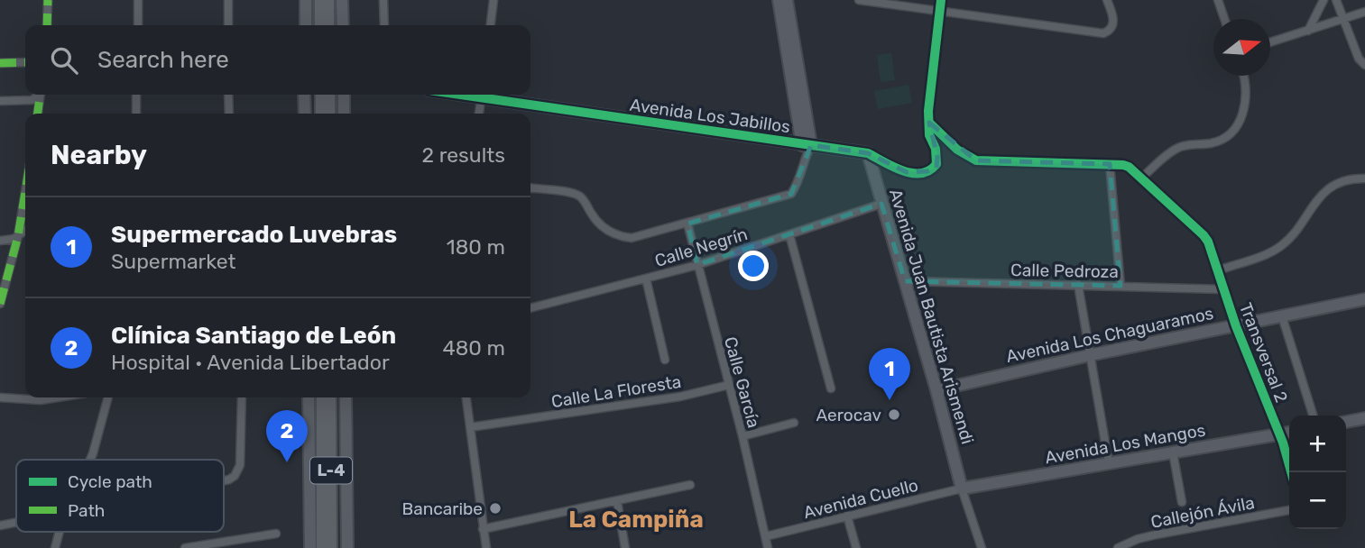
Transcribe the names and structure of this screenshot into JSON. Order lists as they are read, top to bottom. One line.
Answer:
{"streets":{"main road":["L-4"],"street":["Avenida Los Jabillos","Calle Negrín","Calle Pedroza","Avenida Juan Bautista Arismendi","Avenida Los Chaguaramos","Transversal 2","Calle García","Calle La Floresta","Avenida Los Mangos","Avenida Cuello","Callejón Ávila"]},"crossings":[["Avenida Los Jabillos","Avenida Juan Bautista Arismendi"],["Avenida Los Jabillos","Transversal 2"],["Calle Negrín","Avenida Juan Bautista Arismendi"],["Calle Negrín","Calle García"],["Calle Pedroza","Avenida Juan Bautista Arismendi"],["Calle Pedroza","Transversal 2"],["Avenida Juan Bautista Arismendi","Avenida Los Chaguaramos"],["Avenida Juan Bautista Arismendi","Avenida Los Mangos"],["Avenida Juan Bautista Arismendi","Avenida Cuello"],["Avenida Los Chaguaramos","Transversal 2"],["Transversal 2","Avenida Los Mangos"],["Calle García","Calle La Floresta"],["Calle García","Avenida Cuello"],["Avenida Los Mangos","Avenida Cuello"]],"districts":["La Campiña"],"places":["Aerocav","Bancaribe"],"legend":["Cycle path","Path"],"north":"right","page":{"search":"Search here","heading":["Nearby","2 results"],"list":[{"mark":"1","name":"Supermercado Luvebras","note":"Supermarket","value":"180 m"},{"mark":"2","name":"Clínica Santiago de León","note":"Hospital · Avenida Libertador","value":"480 m"}],"pins":["1","2"],"map_buttons":["+","−"]}}
